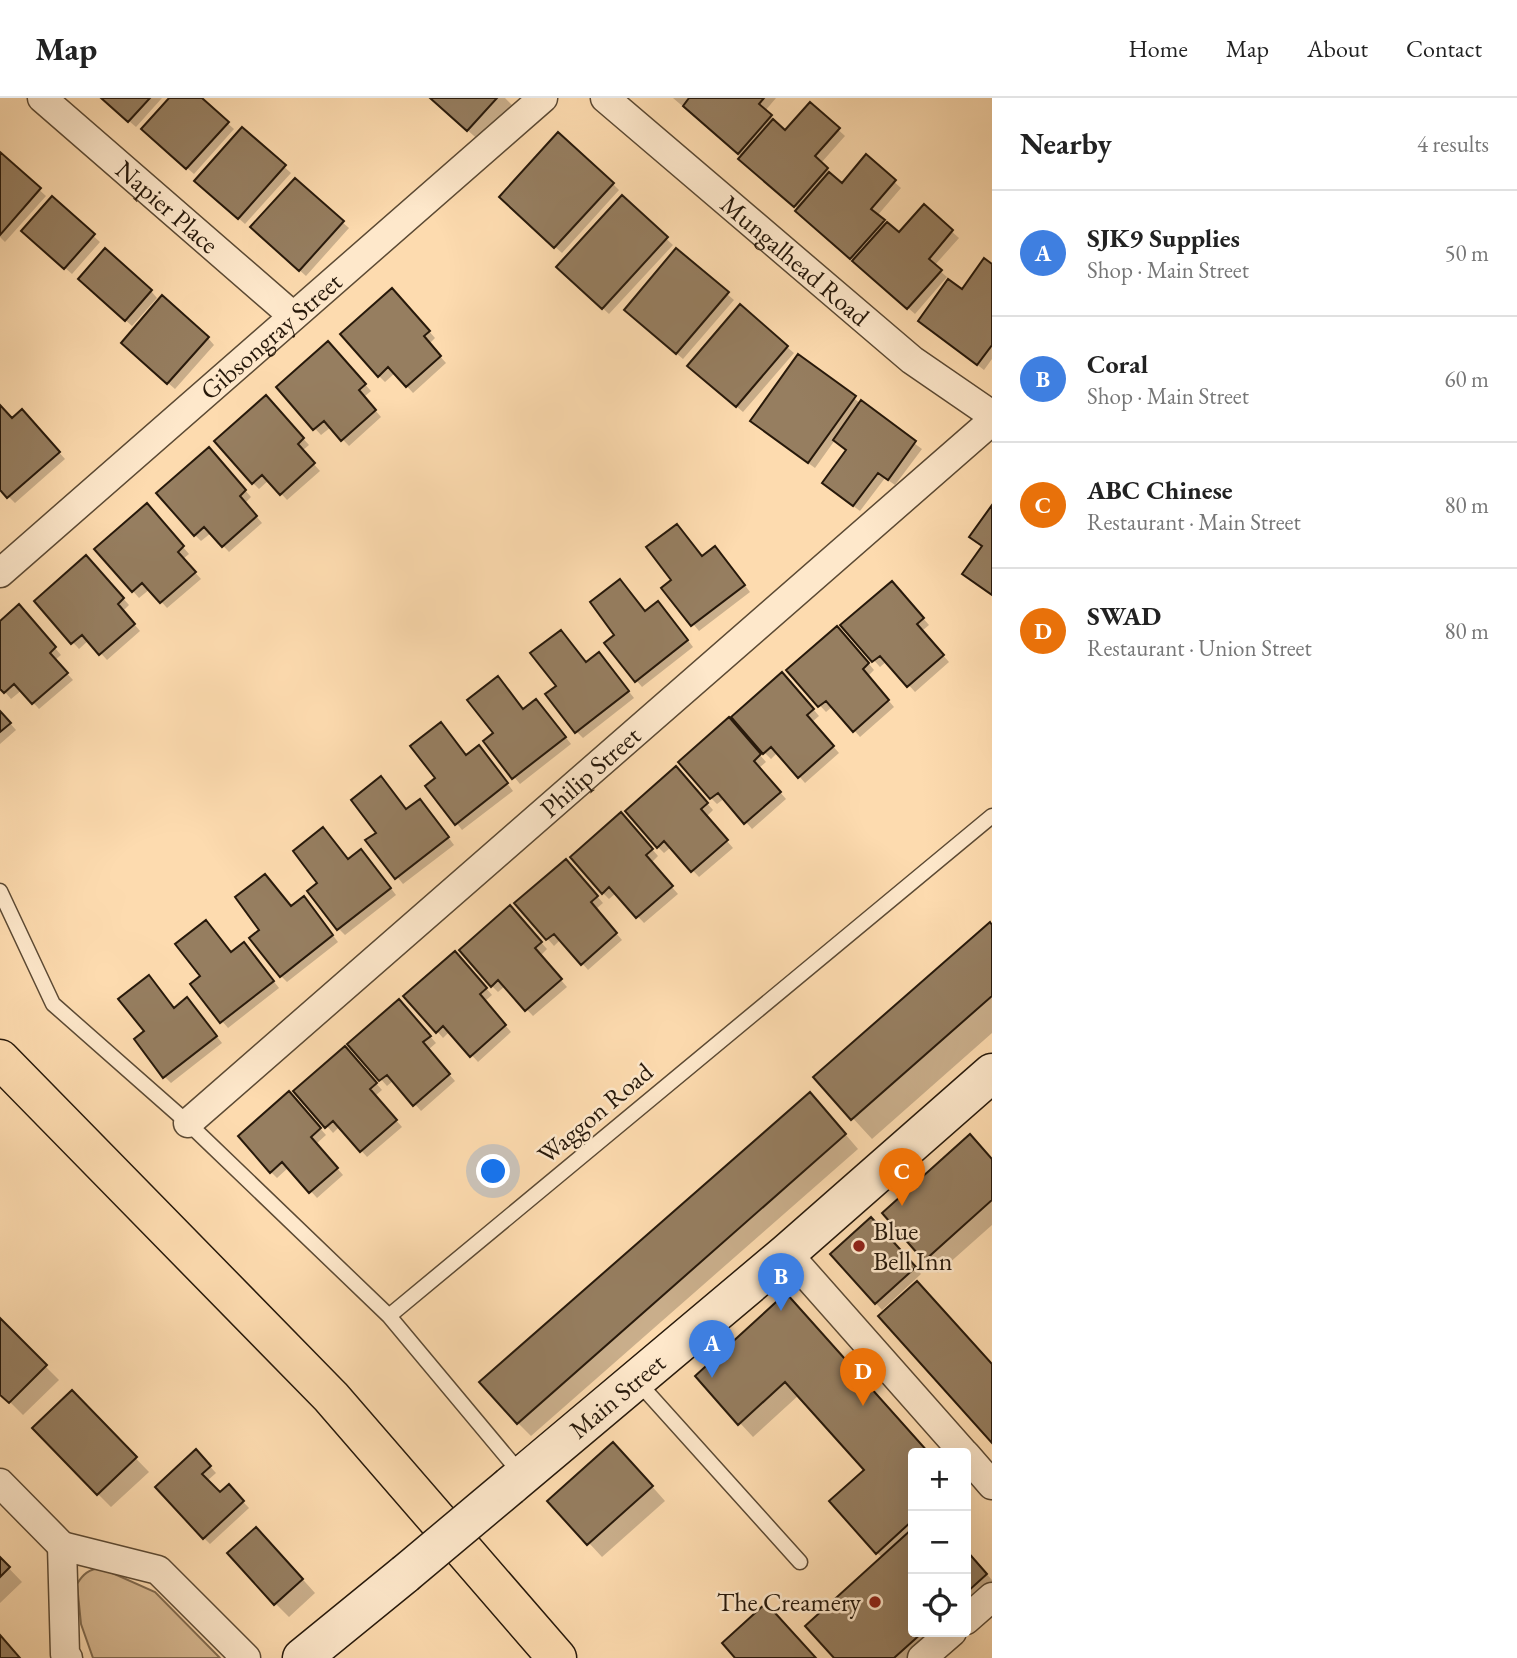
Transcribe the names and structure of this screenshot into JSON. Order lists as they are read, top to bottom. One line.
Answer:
{"streets":{"main road":["Main Street"],"street":["Napier Place","Mungalhead Road","Gibsongray Street","Philip Street"],"lane":["Waggon Road"]},"crossings":[["Napier Place","Gibsongray Street"]],"places":["Blue Bell Inn","The Creamery"],"page":{"header":"Map","nav":["Home","Map","About","Contact"],"heading":["Nearby","4 results"],"list":[{"mark":"A","name":"SJK9 Supplies","note":"Shop · Main Street","value":"50 m"},{"mark":"B","name":"Coral","note":"Shop · Main Street","value":"60 m"},{"mark":"C","name":"ABC Chinese","note":"Restaurant · Main Street","value":"80 m"},{"mark":"D","name":"SWAD","note":"Restaurant · Union Street","value":"80 m"}],"pins":["C","B","A","D"],"map_buttons":["+","−"]}}
